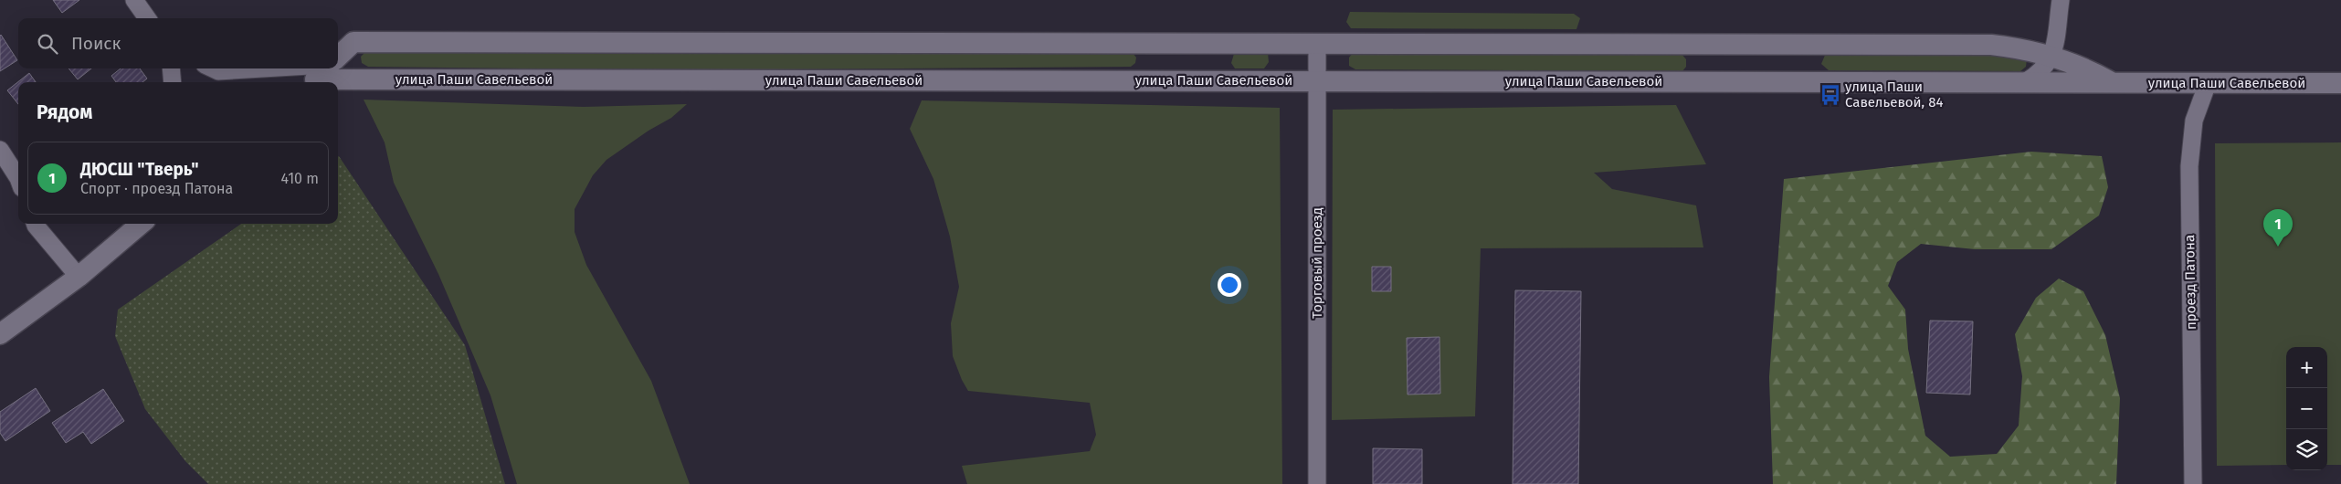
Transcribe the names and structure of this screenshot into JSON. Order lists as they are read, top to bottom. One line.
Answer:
{"streets":{"street":["улица Паши Савельевой","Торговый проезд","проезд Патона"]},"crossings":[["улица Паши Савельевой","Торговый проезд"],["улица Паши Савельевой","проезд Патона"]],"places":{"bus stop":["улица Паши Савельевой, 84"]},"page":{"search":"Поиск","heading":"Рядом","list":[{"mark":"1","name":"ДЮСШ \"Тверь\"","note":"Спорт · проезд Патона","value":"410 m"}],"pins":"1","map_buttons":["+","−"]}}
